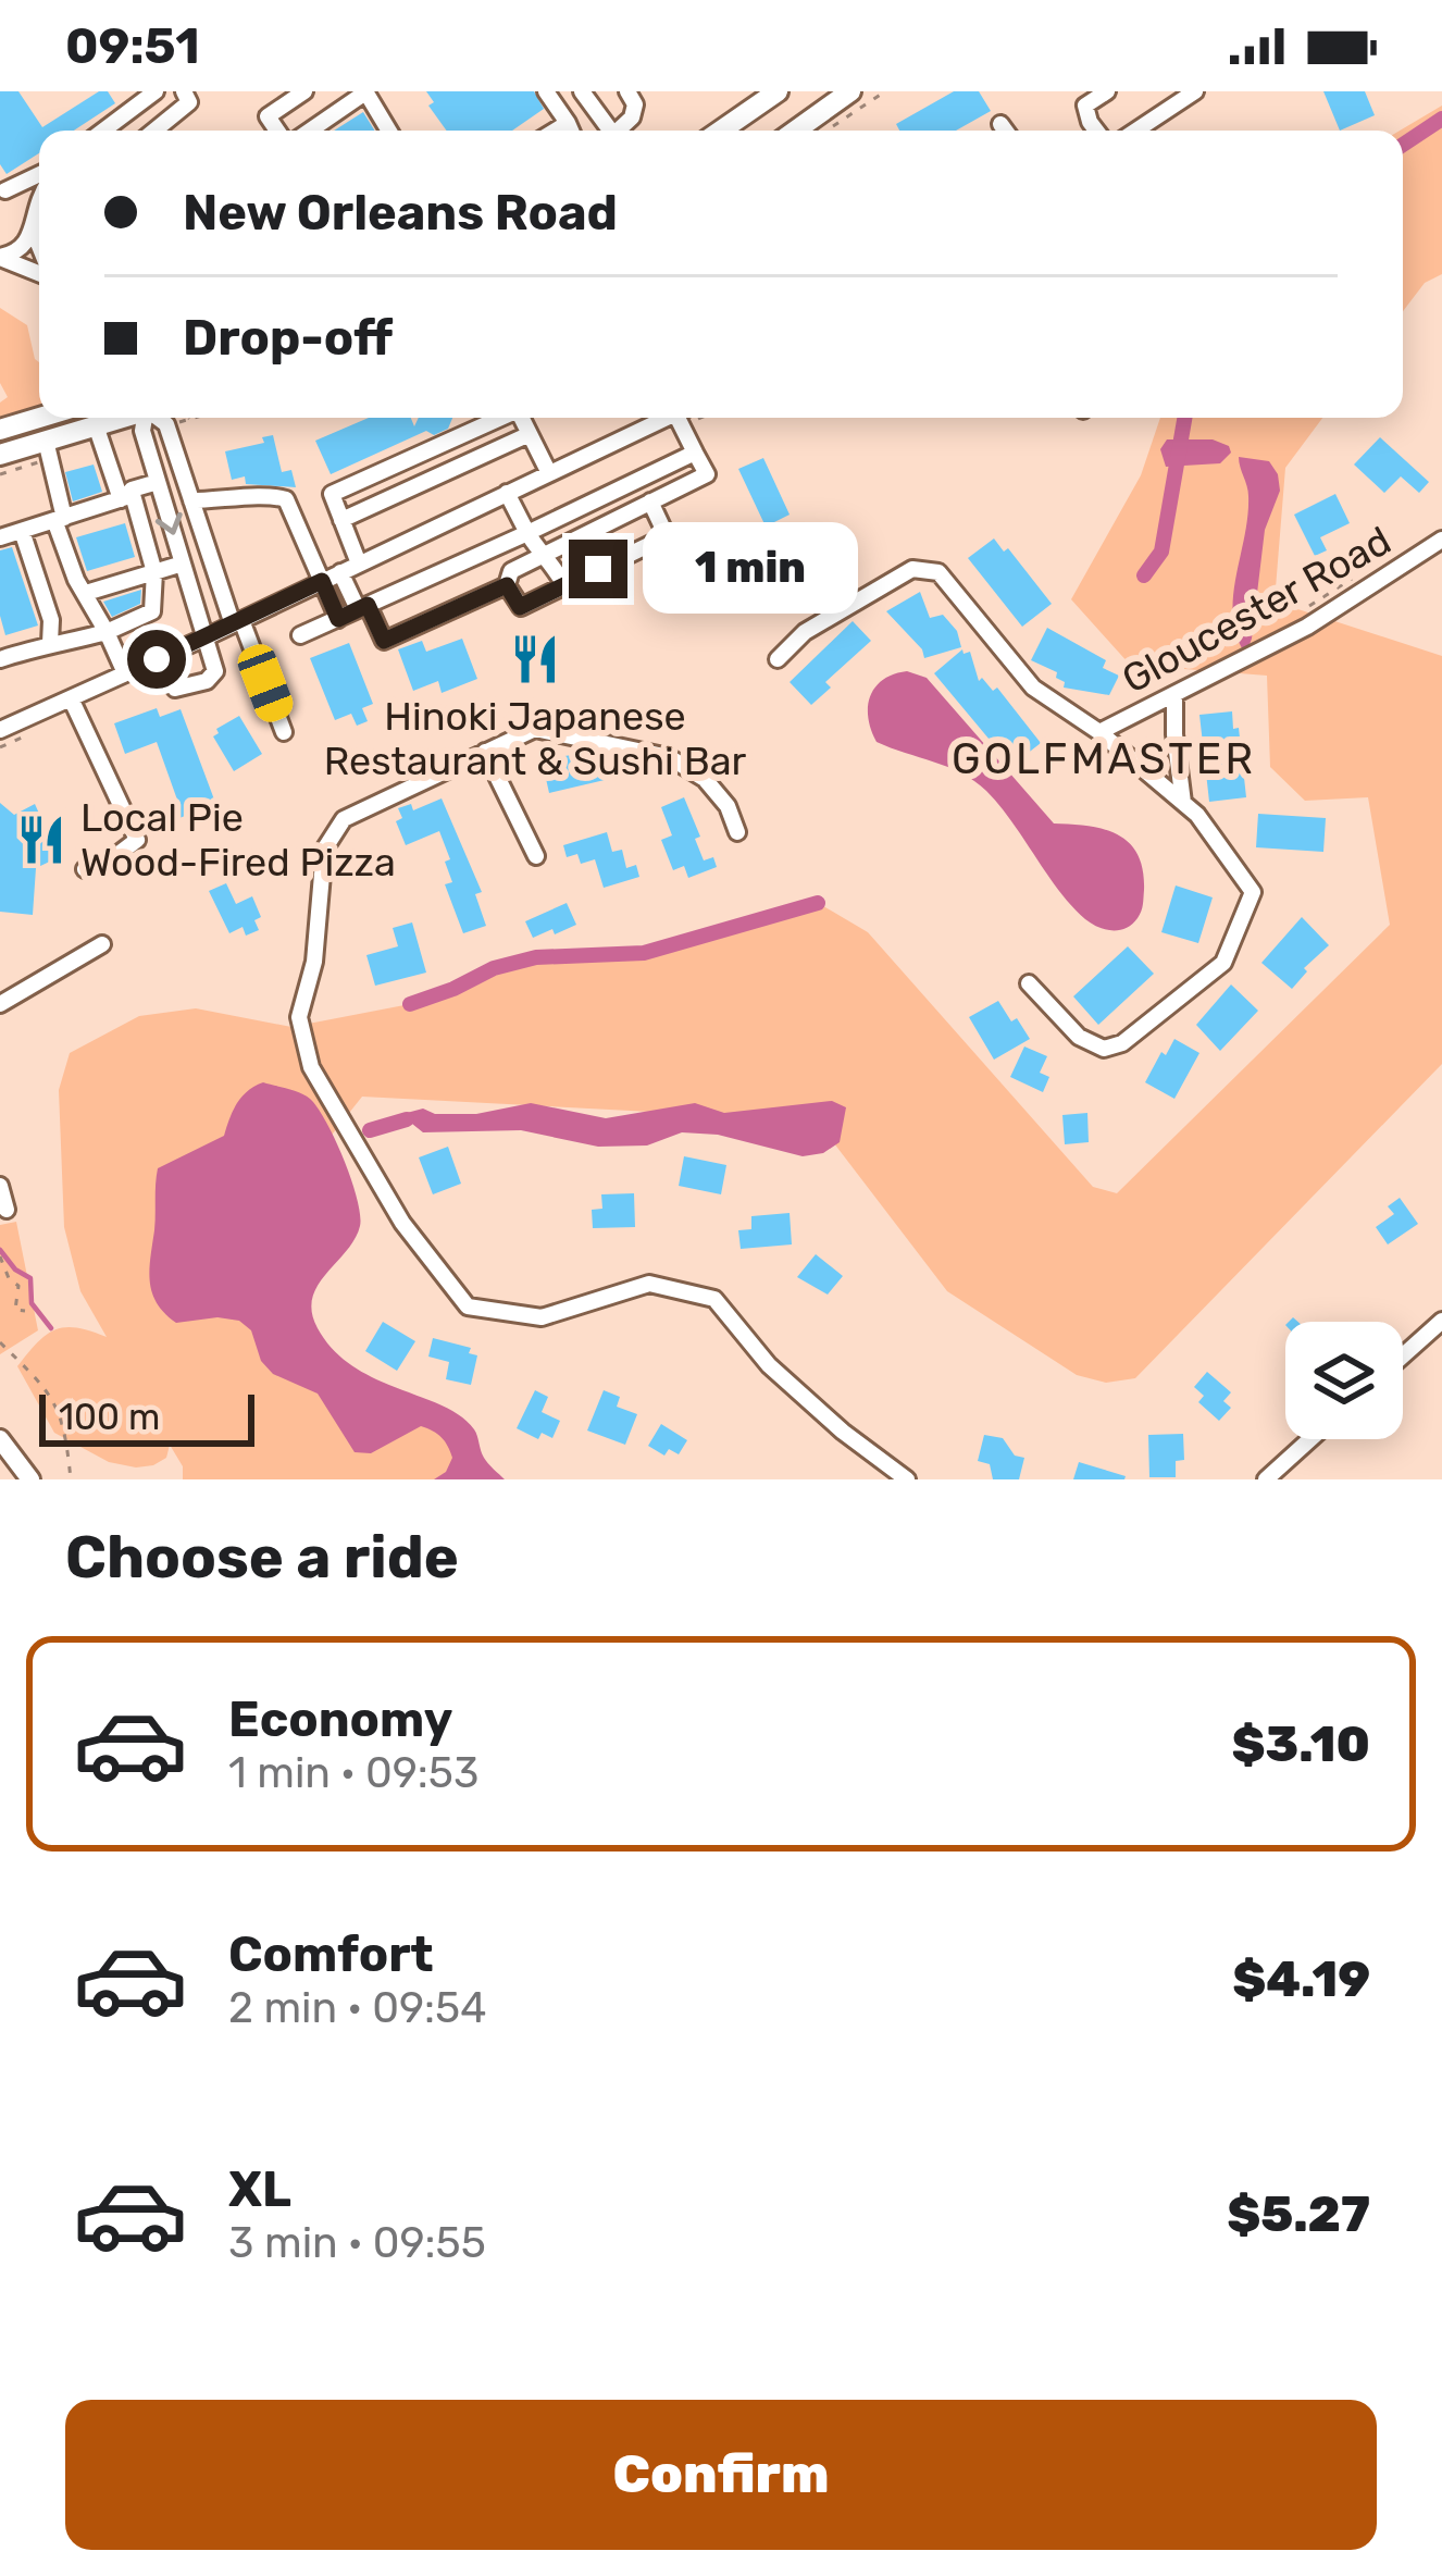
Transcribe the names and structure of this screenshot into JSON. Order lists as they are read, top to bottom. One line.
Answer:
{"streets":{"street":["Gloucester Road"]},"districts":["GOLFMASTER"],"places":{"restaurant":["Hinoki Japanese Restaurant & Sushi Bar","Local Pie Wood-Fired Pizza"]},"scale_bar":"100 m","page":{"status":"09:51","banner":["New Orleans Road","Drop-off"],"bubble":"1 min","scale":"100 m","heading":"Choose a ride","list":[{"name":"Economy","note":"1 min · 09:53","value":"$3.10"},{"name":"Comfort","note":"2 min · 09:54","value":"$4.19"},{"name":"XL","note":"3 min · 09:55","value":"$5.27"}],"buttons":"Confirm"}}
